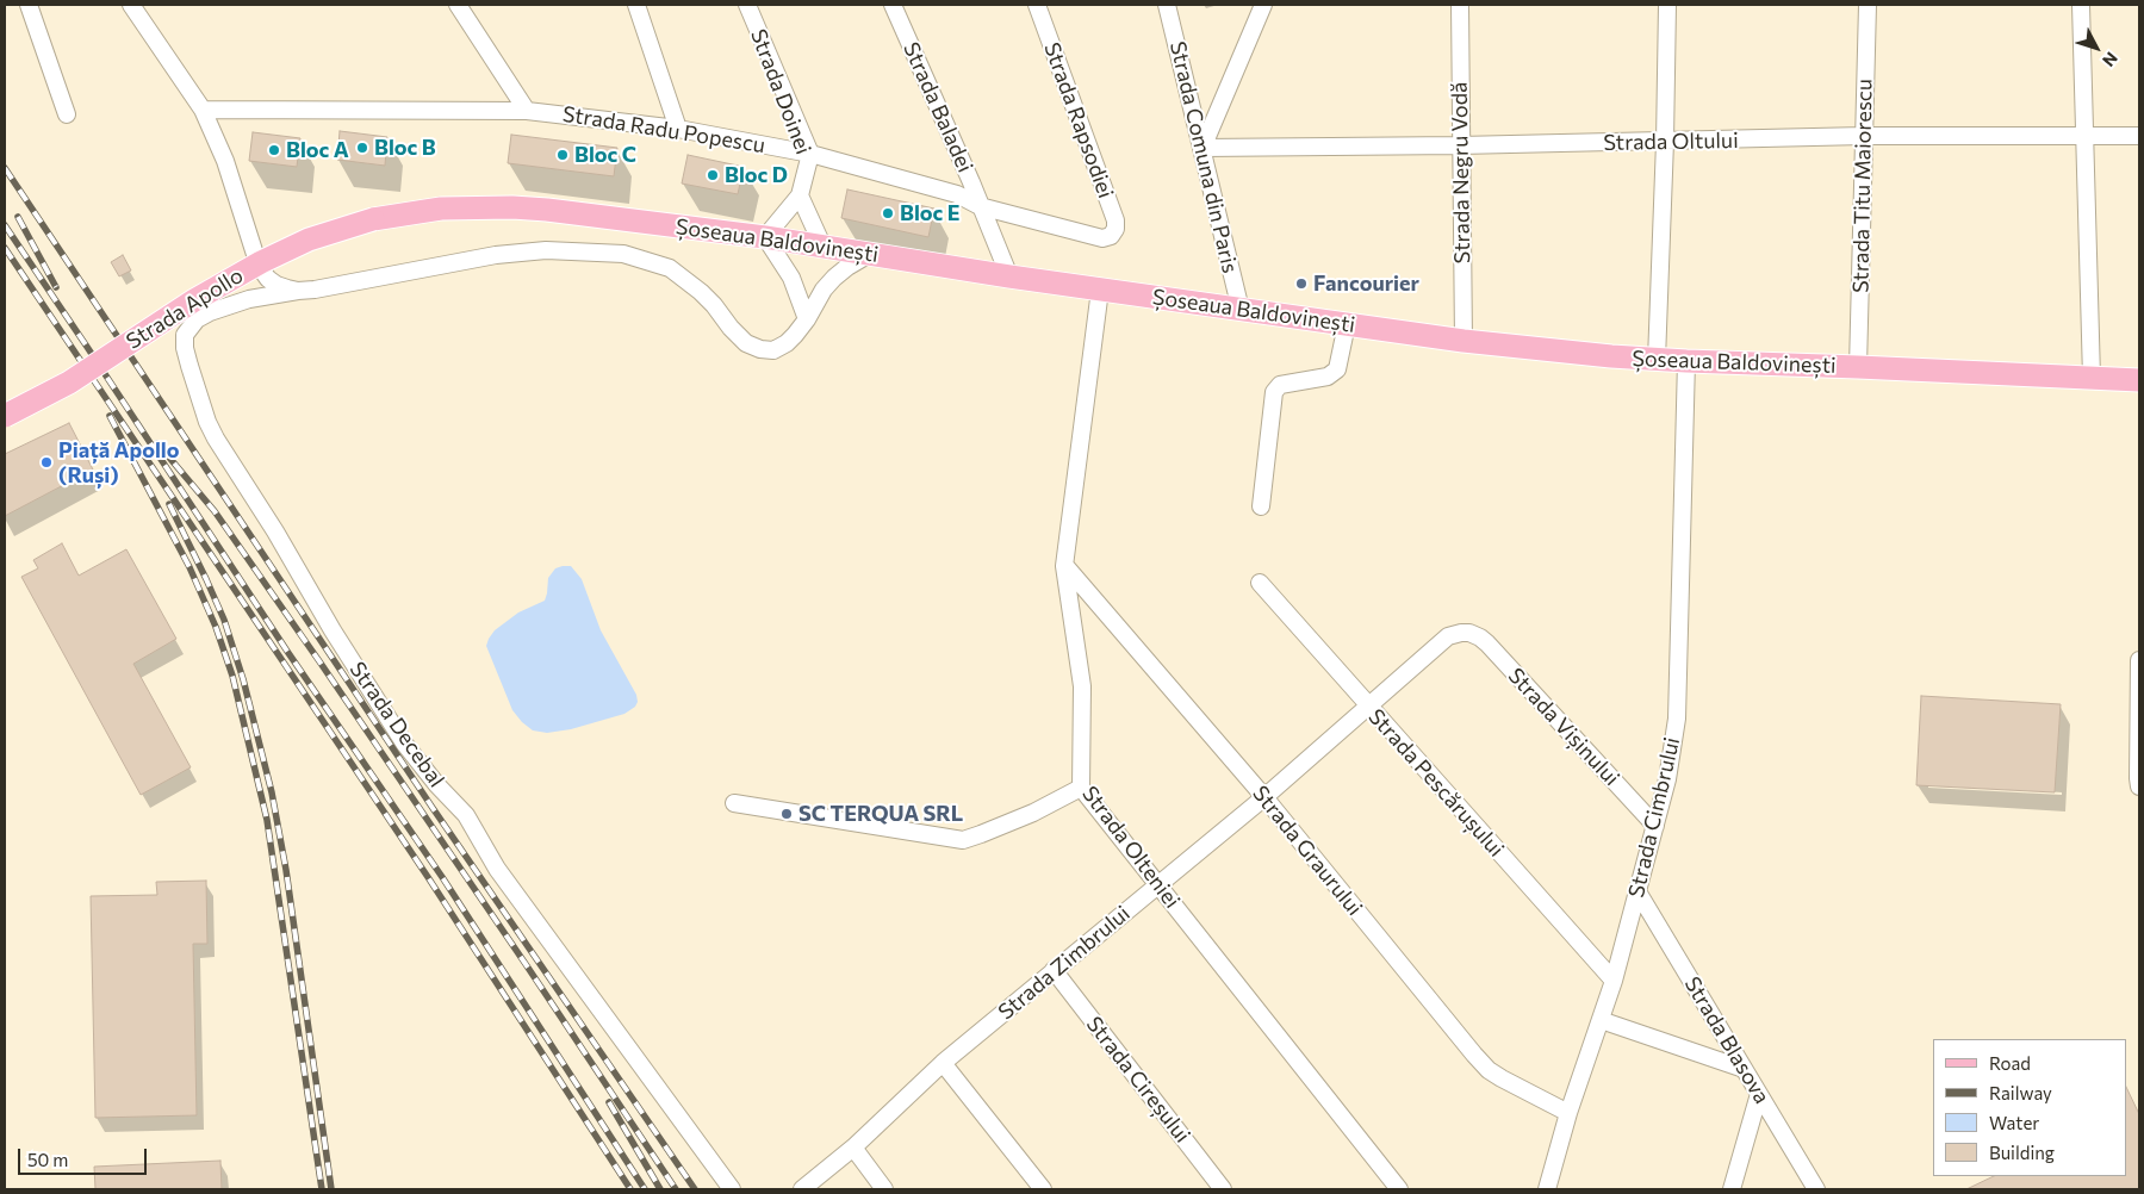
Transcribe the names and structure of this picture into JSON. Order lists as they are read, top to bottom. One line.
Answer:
{"streets":{"main road":["Șoseaua Baldovinești","Strada Apollo"],"street":["Strada Doinei","Strada Baladei","Strada Rapsodiei","Strada Radu Popescu","Strada Oltului","Strada Comuna din Paris","Strada Negru Vodă","Strada Titu Maiorescu","Strada Decebal","Strada Vișinului","Strada Pescărușului","Strada Cimbrului","Strada Olteniei","Strada Graurului","Strada Zimbrului","Strada Blasova","Strada Cireșului"]},"crossings":[["Strada Doinei","Strada Radu Popescu"],["Strada Doinei","Șoseaua Baldovinești"],["Strada Baladei","Strada Radu Popescu"],["Strada Baladei","Șoseaua Baldovinești"],["Strada Rapsodiei","Strada Radu Popescu"],["Strada Radu Popescu","Strada Decebal"],["Strada Oltului","Strada Comuna din Paris"],["Strada Oltului","Strada Negru Vodă"],["Strada Oltului","Strada Titu Maiorescu"],["Strada Comuna din Paris","Șoseaua Baldovinești"],["Strada Negru Vodă","Șoseaua Baldovinești"],["Strada Titu Maiorescu","Șoseaua Baldovinești"],["Șoseaua Baldovinești","Strada Apollo"],["Șoseaua Baldovinești","Strada Decebal"],["Șoseaua Baldovinești","Strada Cimbrului"],["Șoseaua Baldovinești","Strada Olteniei"],["Strada Vișinului","Strada Cimbrului"],["Strada Vișinului","Strada Zimbrului"],["Strada Pescărușului","Strada Cimbrului"],["Strada Pescărușului","Strada Zimbrului"],["Strada Cimbrului","Strada Graurului"],["Strada Cimbrului","Strada Blasova"],["Strada Olteniei","Strada Graurului"],["Strada Olteniei","Strada Zimbrului"],["Strada Graurului","Strada Zimbrului"],["Strada Zimbrului","Strada Cireșului"]],"places":["Bloc B","Bloc A","Bloc C","Bloc D","Bloc E","Fancourier","Piață Apollo (Ruși)","SC TERQUA SRL"],"legend":["Road","Railway","Water","Building"],"scale_bar":"50 m","north":"bottom right"}
